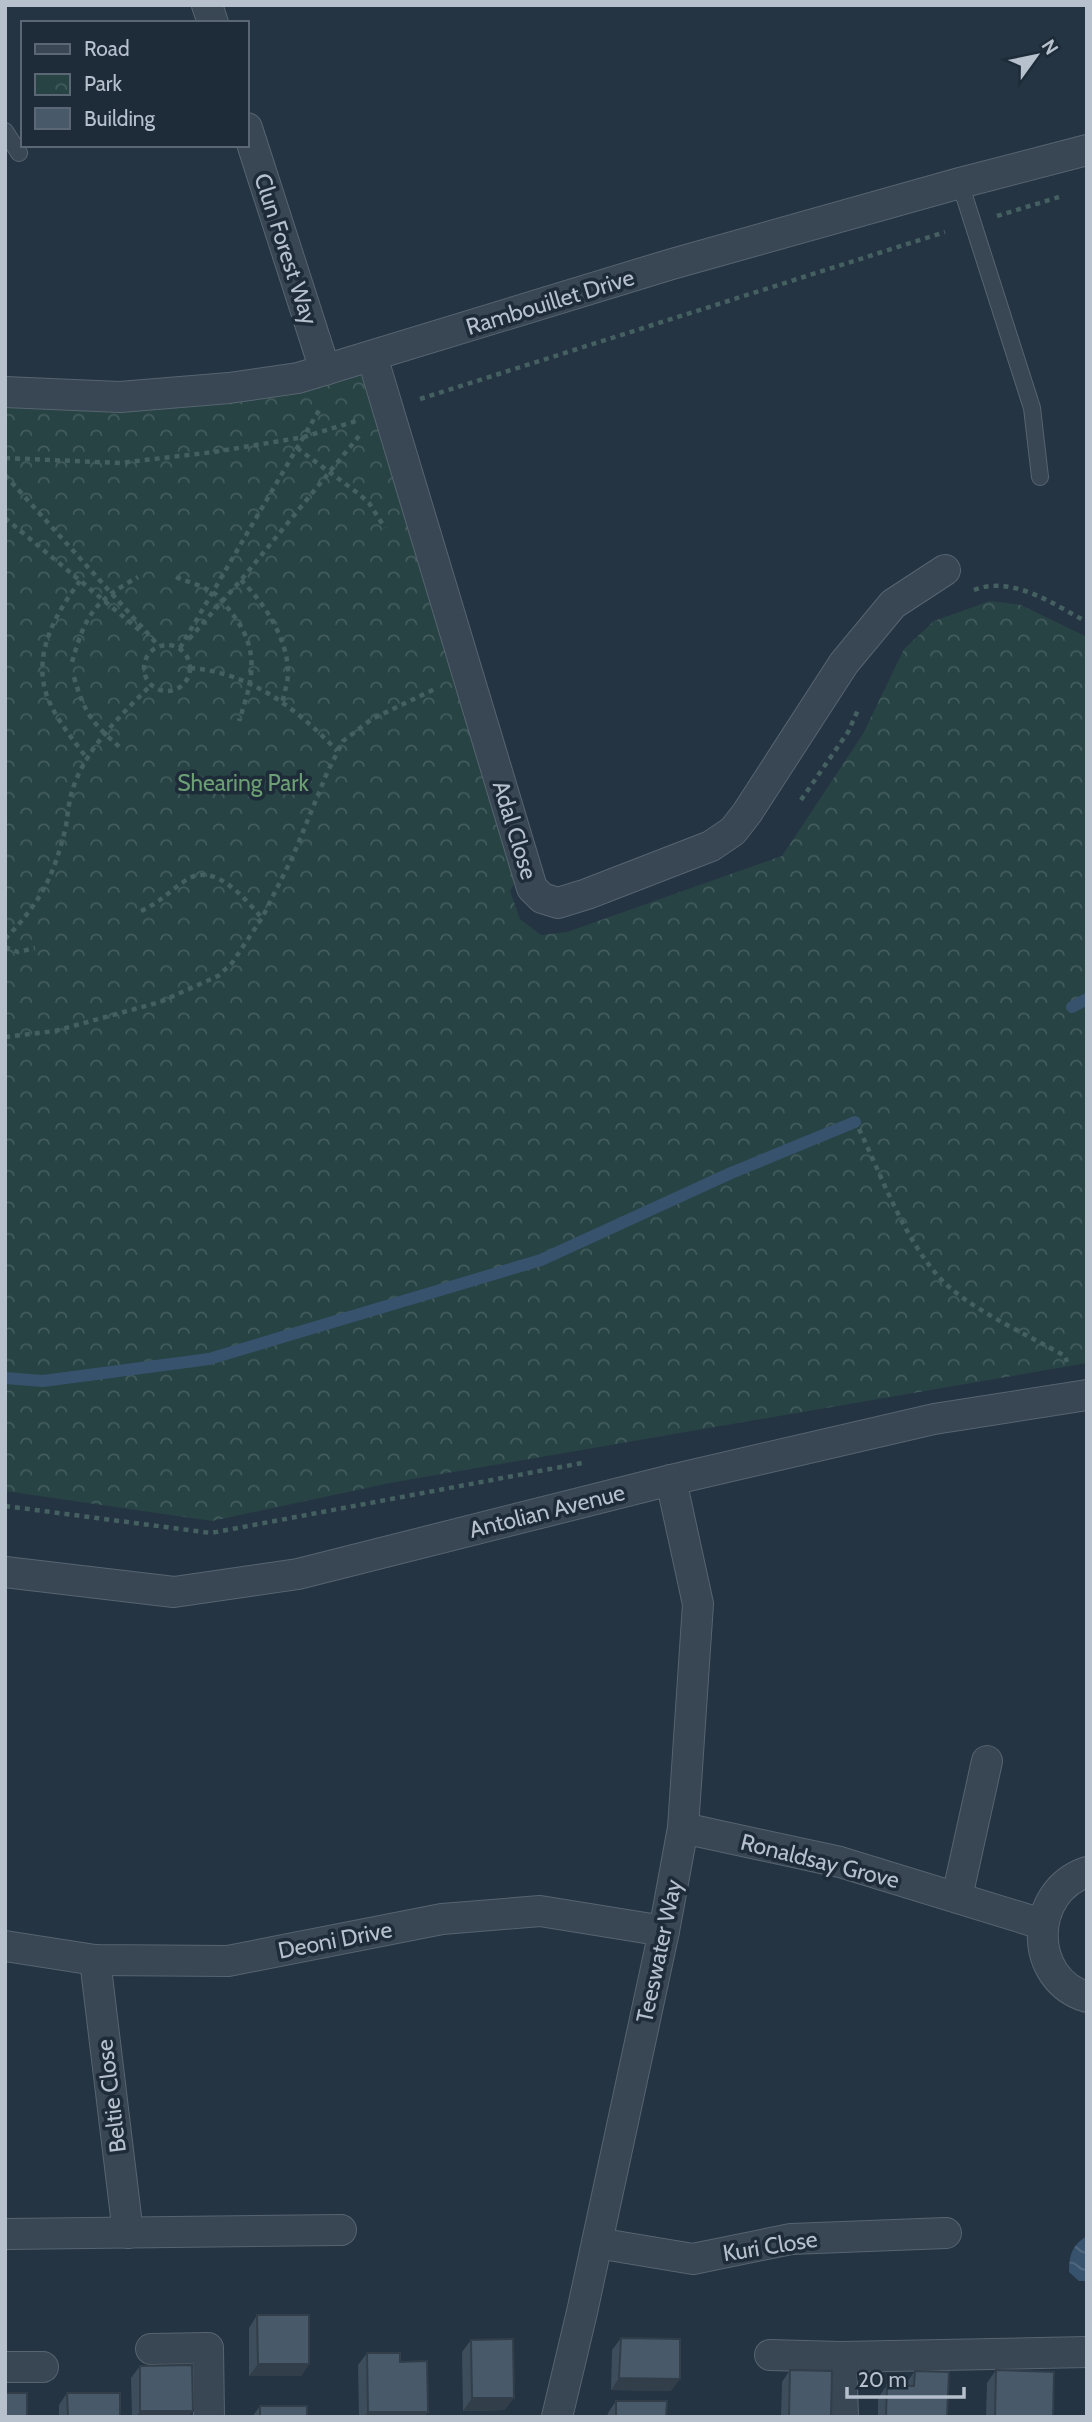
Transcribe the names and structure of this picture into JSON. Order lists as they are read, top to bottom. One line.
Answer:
{"streets":{"street":["Clun Forest Way","Rambouillet Drive","Adal Close","Antolian Avenue","Ronaldsay Grove","Deoni Drive","Teeswater Way","Beltie Close","Kuri Close"]},"crossings":[["Clun Forest Way","Rambouillet Drive"],["Clun Forest Way","Adal Close"],["Rambouillet Drive","Adal Close"],["Antolian Avenue","Teeswater Way"],["Ronaldsay Grove","Teeswater Way"],["Deoni Drive","Teeswater Way"],["Deoni Drive","Beltie Close"],["Teeswater Way","Kuri Close"]],"parks":["Shearing Park"],"legend":["Road","Park","Building"],"scale_bar":"20 m","north":"top right"}
